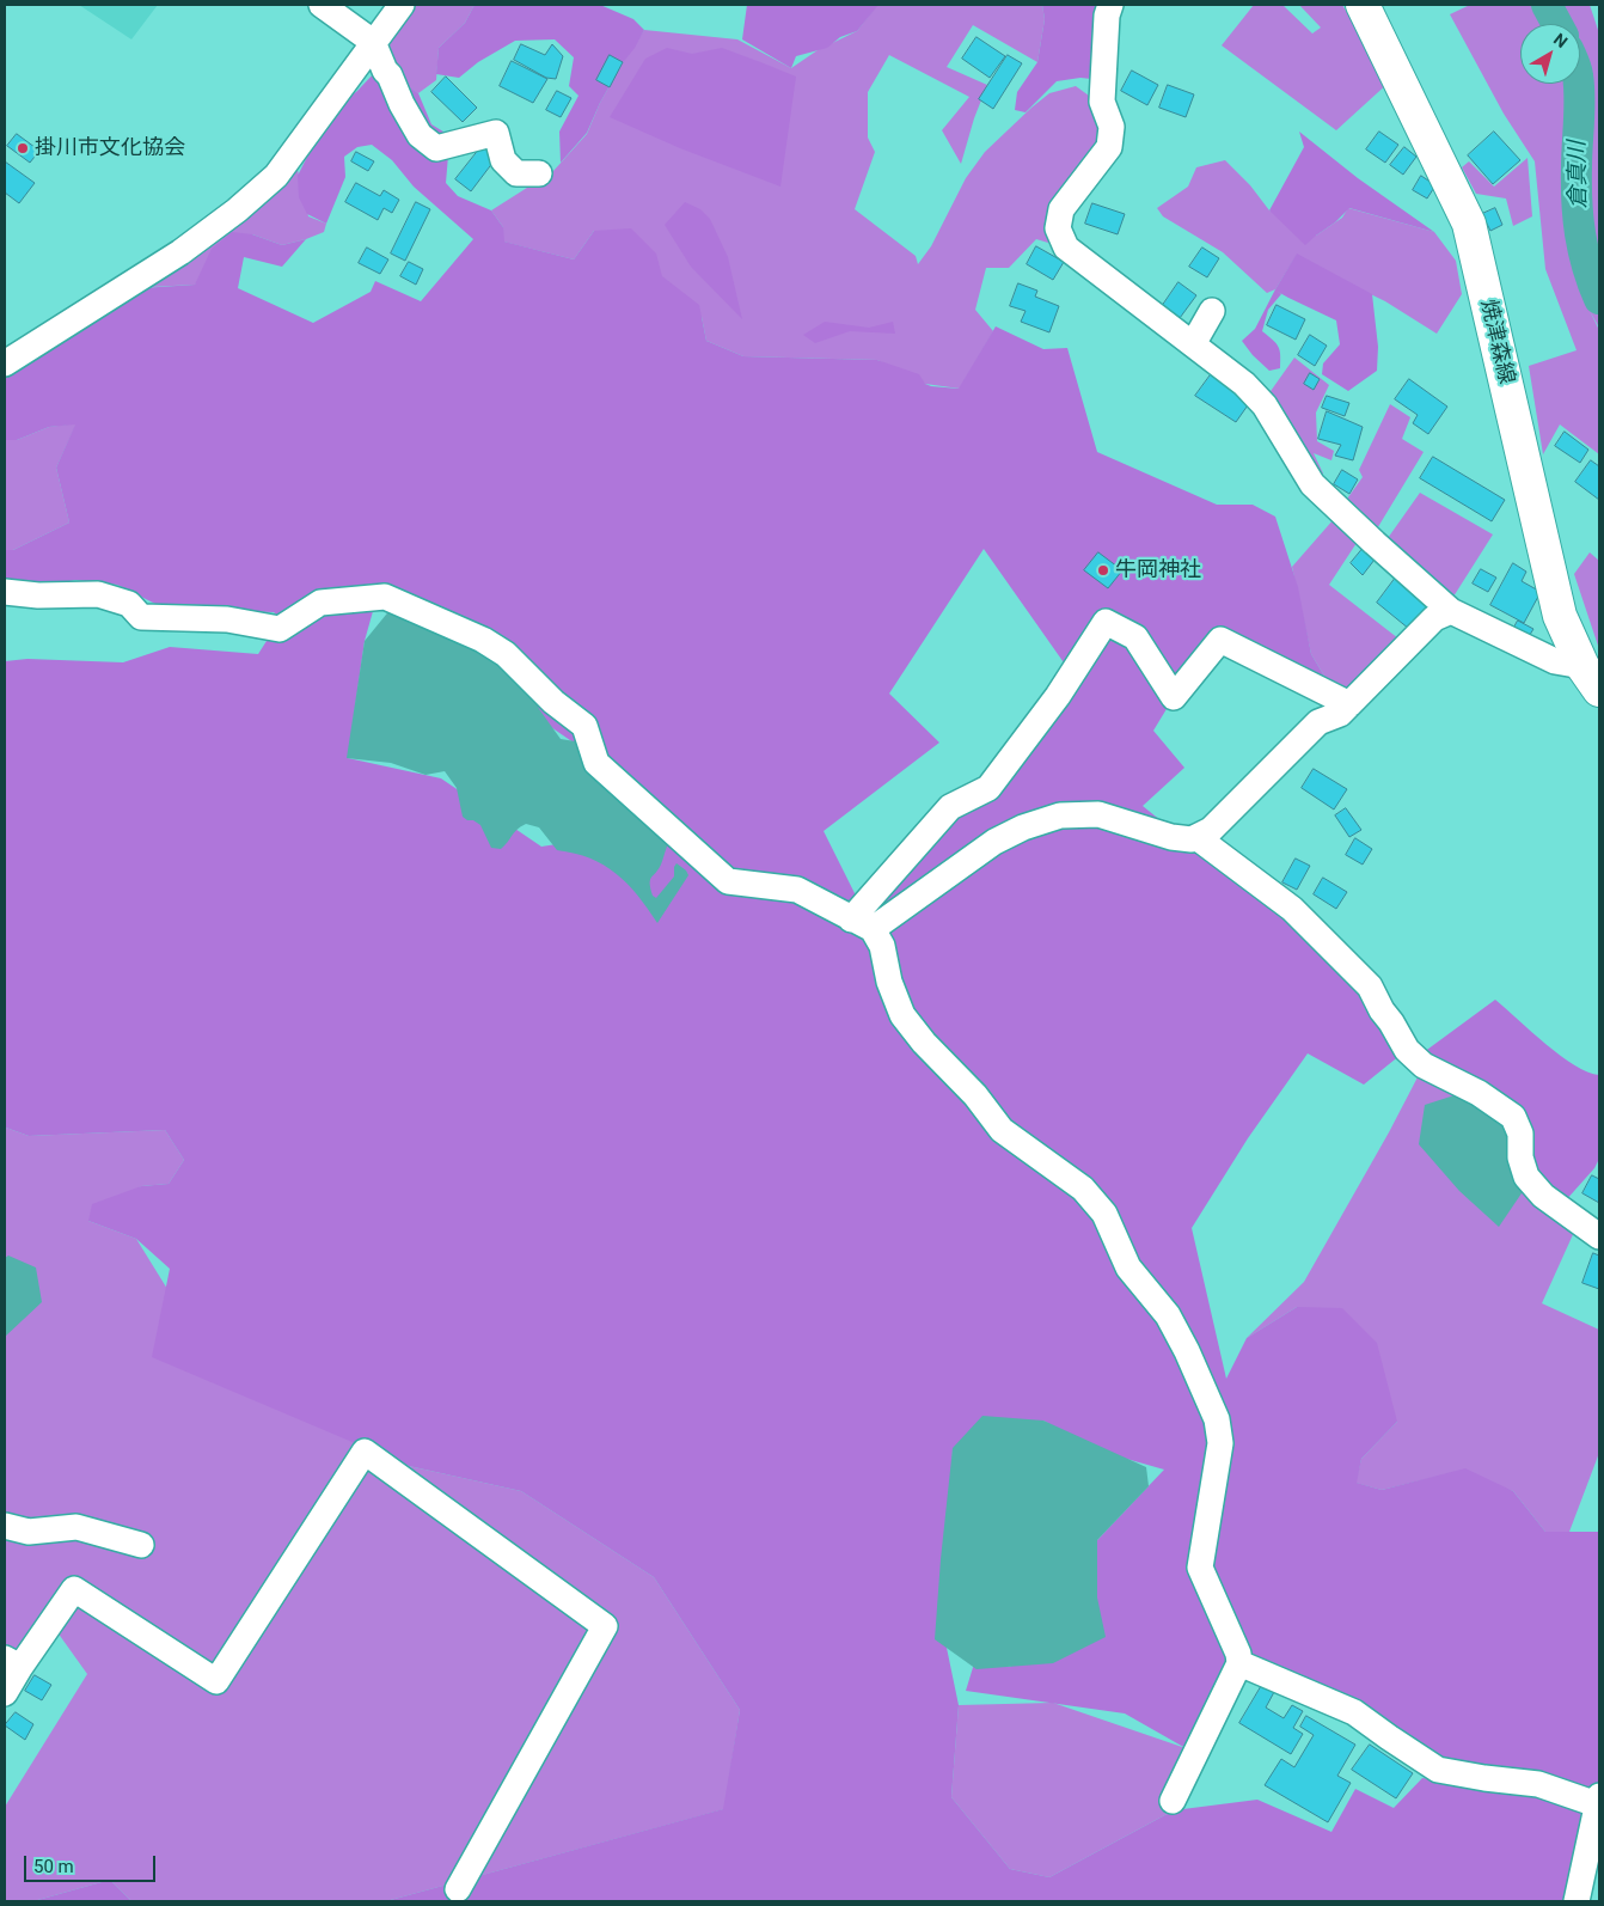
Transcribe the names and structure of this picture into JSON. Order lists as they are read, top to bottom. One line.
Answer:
{"streets":{"main road":["焼津森線"]},"water":["倉真川"],"places":["掛川市文化協会","牛岡神社"],"scale_bar":"50 m","north":"top right"}
